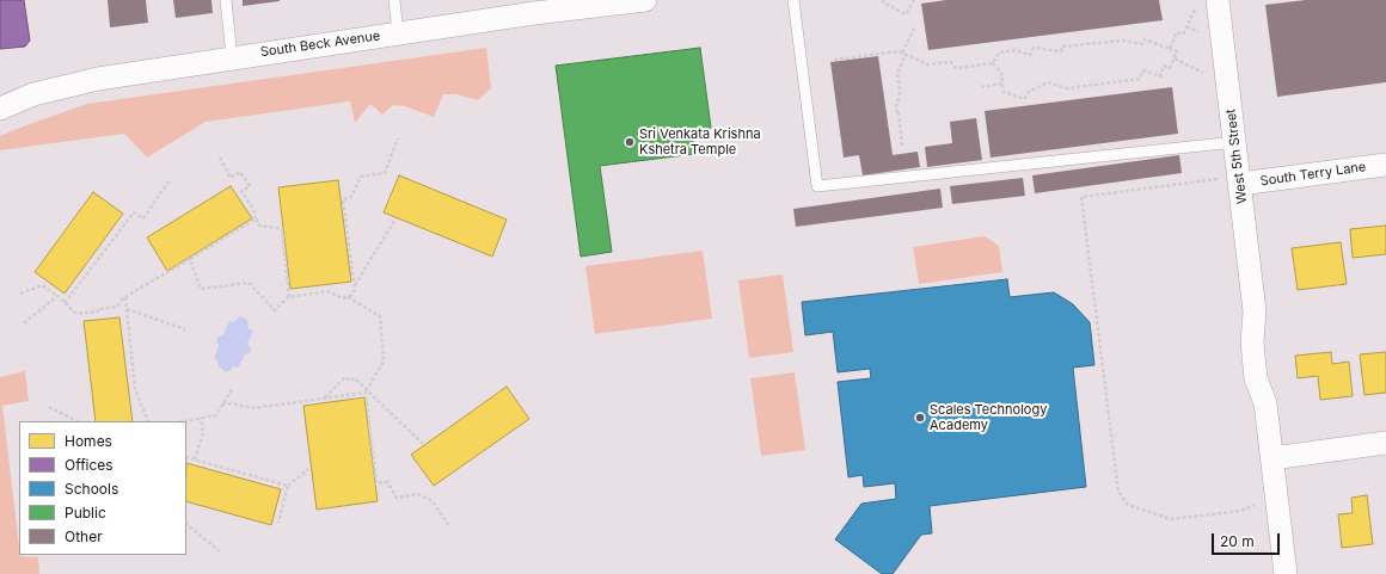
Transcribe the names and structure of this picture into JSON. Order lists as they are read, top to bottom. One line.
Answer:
{"streets":{"street":["South Beck Avenue","West 5th Street","South Terry Lane"]},"crossings":[["West 5th Street","South Terry Lane"]],"places":["Sri Venkata Krishna Kshetra Temple","Scales Technology Academy"],"legend":["Homes","Offices","Schools","Public","Other"],"scale_bar":"20 m"}
